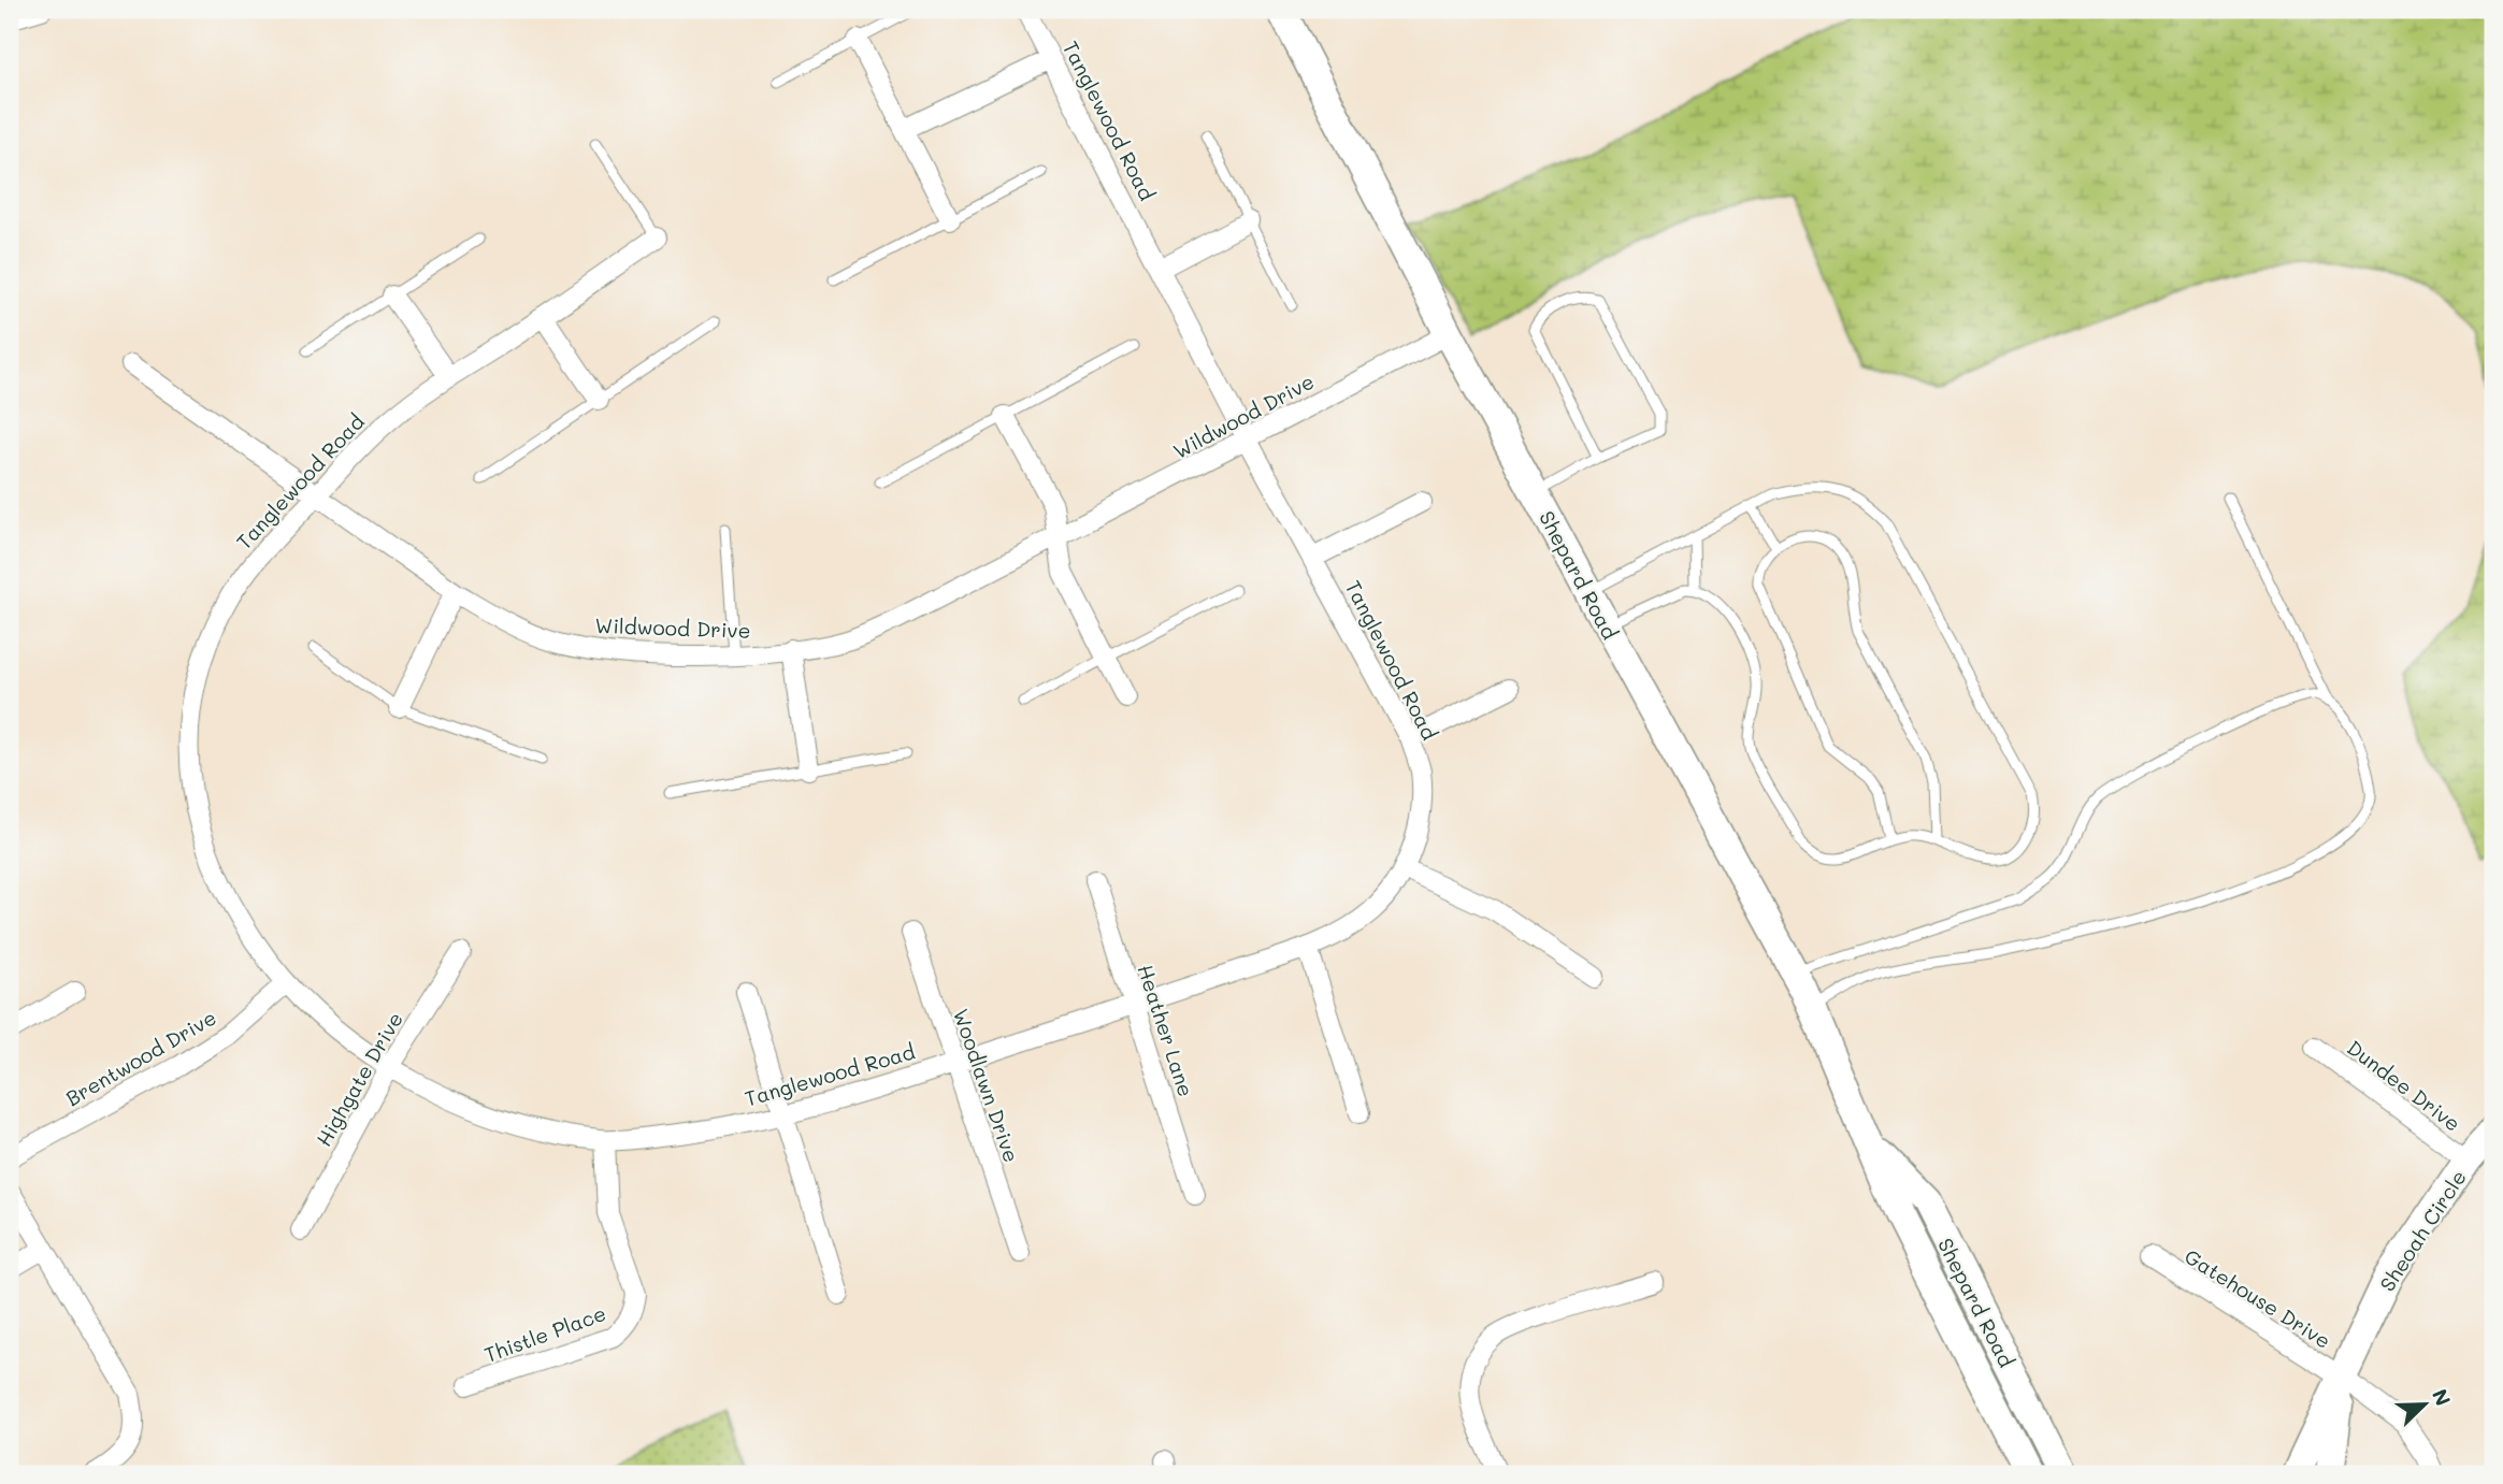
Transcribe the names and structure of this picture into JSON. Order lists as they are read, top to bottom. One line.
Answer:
{"streets":{"street":["Tanglewood Road","Wildwood Drive","Shepard Road","Heather Lane","Brentwood Drive","Highgate Drive","Woodlawn Drive","Dundee Drive","Sheoah Circle","Gatehouse Drive","Thistle Place"]},"crossings":[["Tanglewood Road","Wildwood Drive"],["Tanglewood Road","Heather Lane"],["Tanglewood Road","Brentwood Drive"],["Tanglewood Road","Highgate Drive"],["Tanglewood Road","Woodlawn Drive"],["Tanglewood Road","Thistle Place"],["Wildwood Drive","Shepard Road"],["Dundee Drive","Sheoah Circle"],["Sheoah Circle","Gatehouse Drive"]],"north":"top right"}
